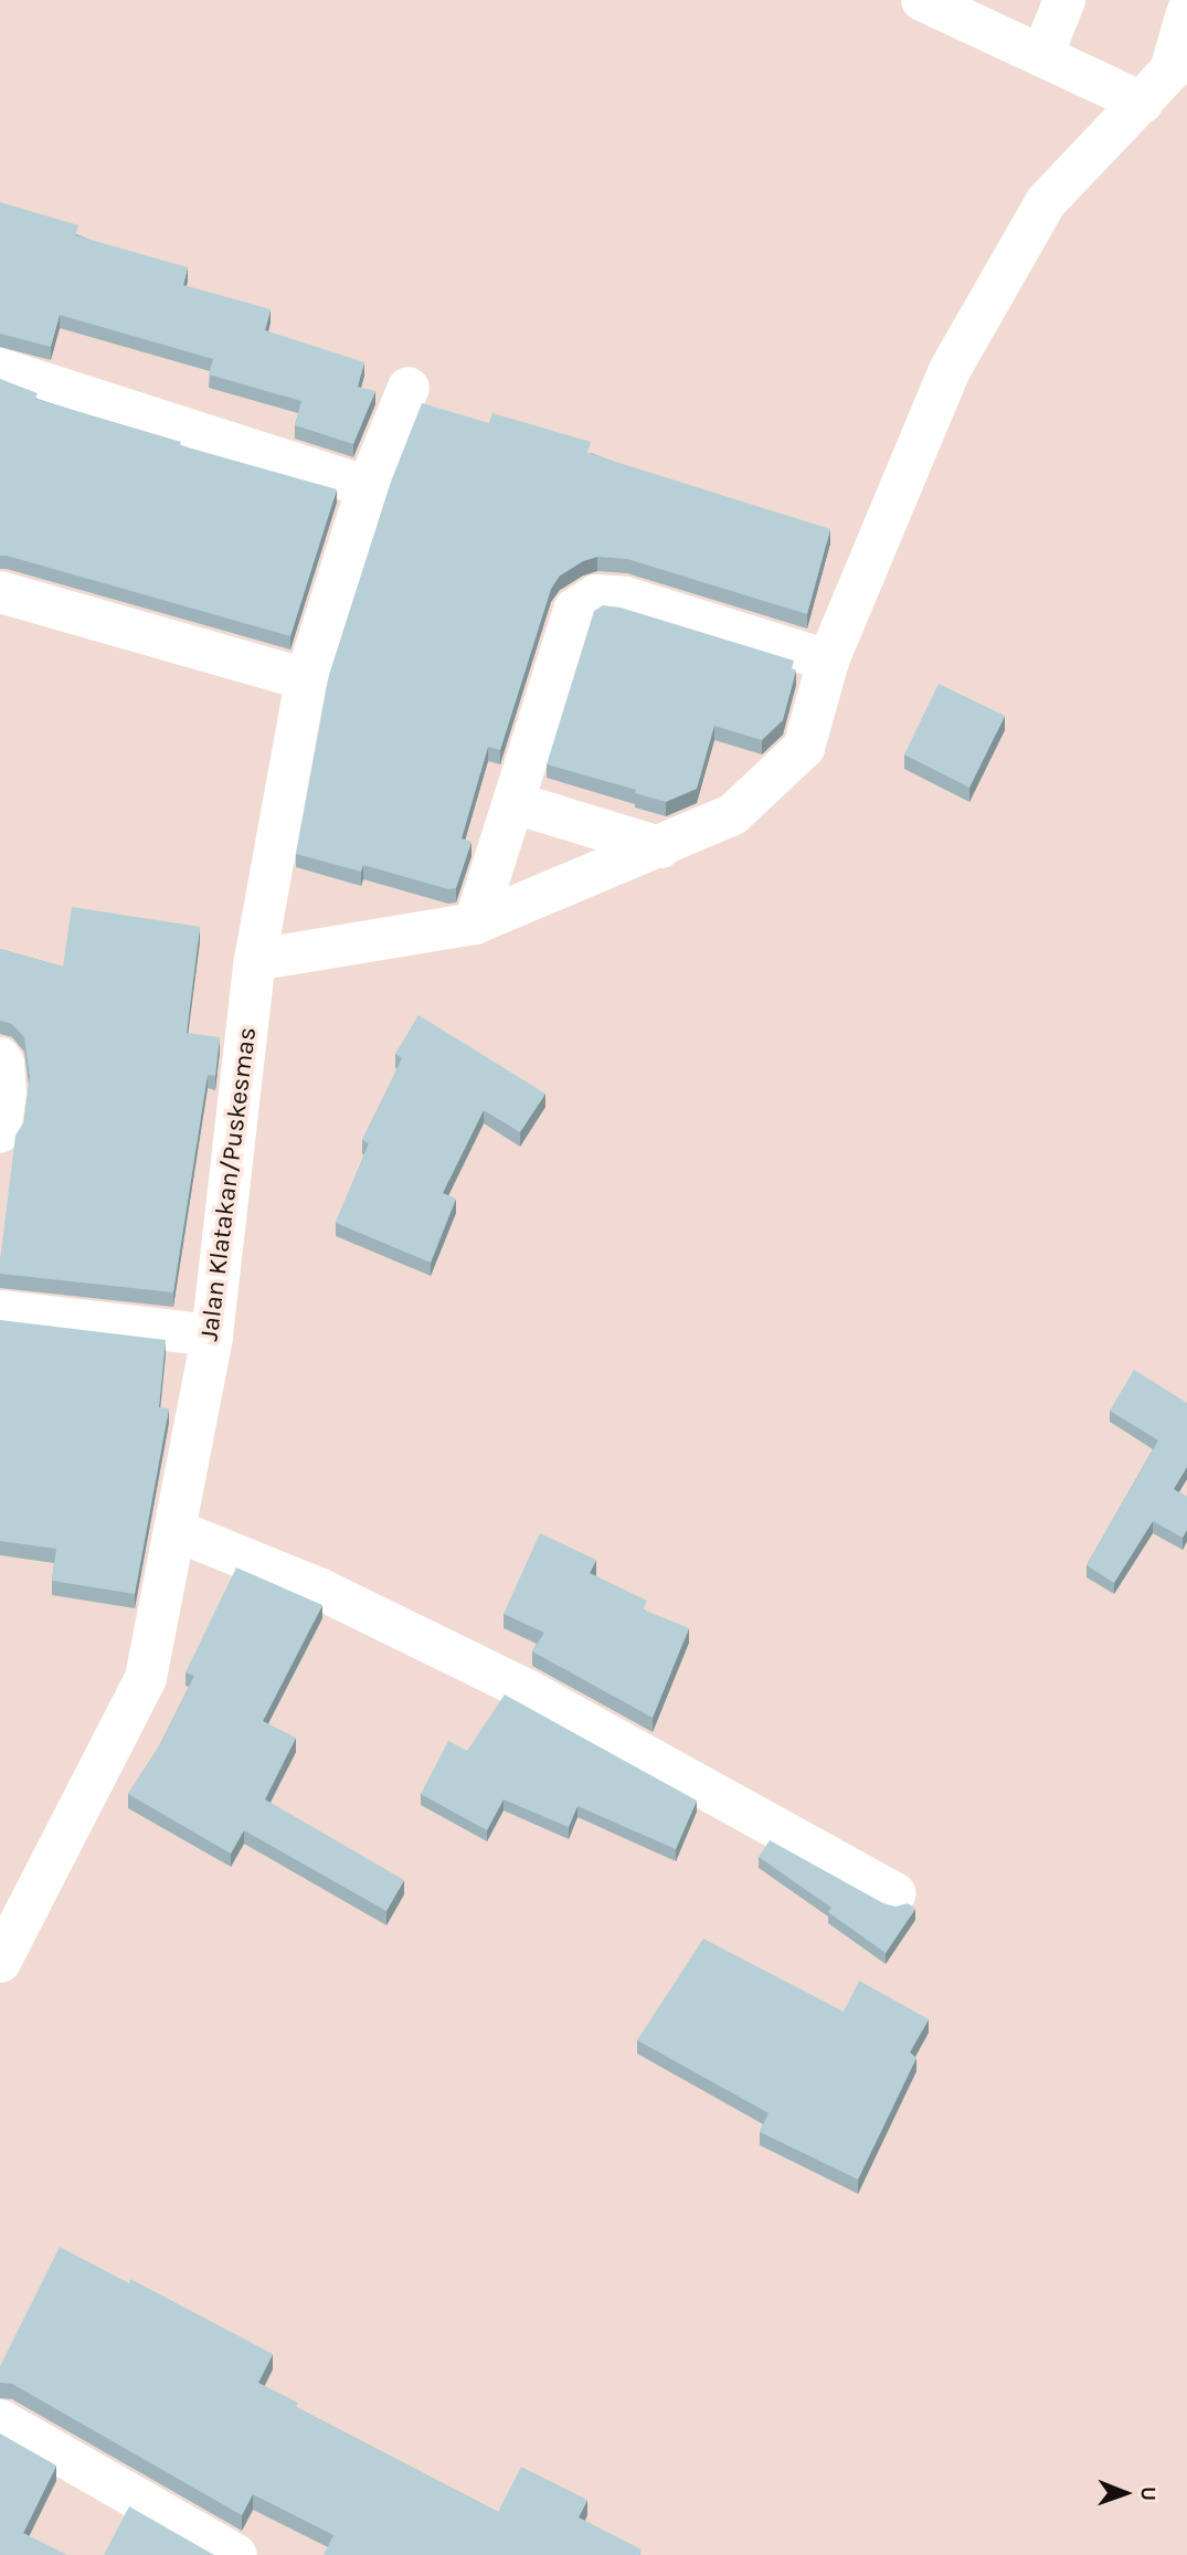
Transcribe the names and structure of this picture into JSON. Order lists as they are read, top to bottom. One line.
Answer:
{"streets":{"street":["Jalan Klatakan/Puskesmas"]},"north":"right"}
